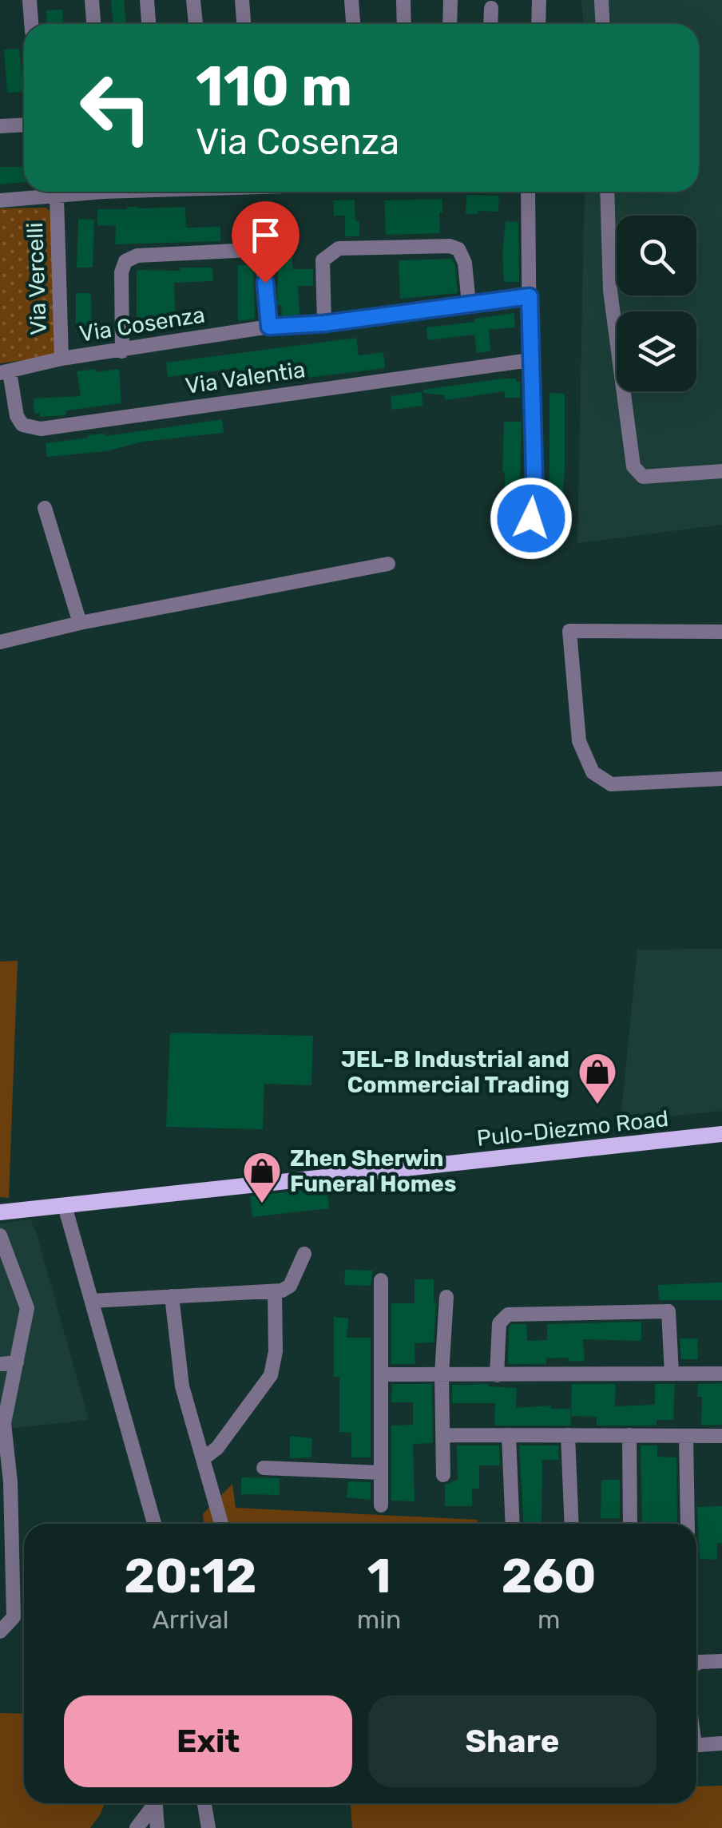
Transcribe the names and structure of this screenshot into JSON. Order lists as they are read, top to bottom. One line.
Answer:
{"streets":{"main road":["Pulo-Diezmo Road"],"street":["Via Vercelli","Via Cosenza","Via Valentia"]},"crossings":[["Via Vercelli","Via Cosenza"],["Via Cosenza","Via Valentia"]],"places":{"shop":["JEL-B Industrial and Commercial Trading","Zhen Sherwin Funeral Homes"]},"page":{"turn":["110 m","Via Cosenza"],"eta":["20:12","Arrival","1","min","260","m"],"buttons":["Exit","Share"]}}
